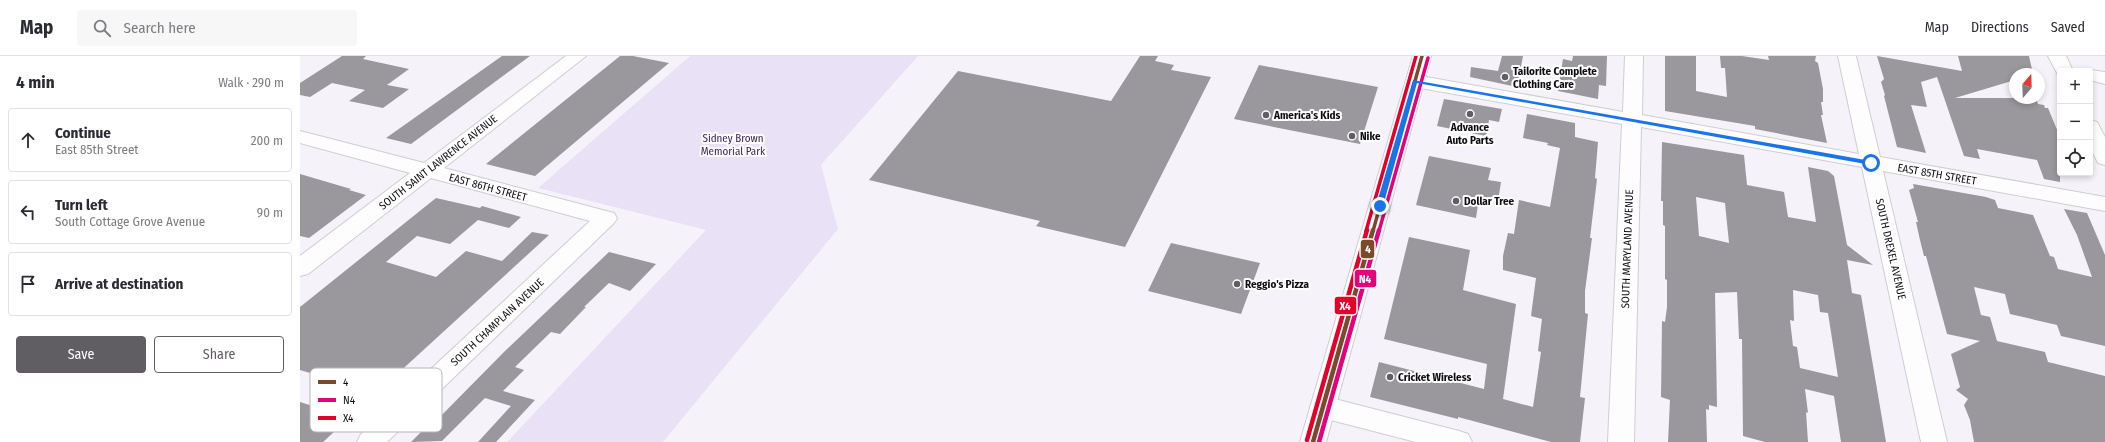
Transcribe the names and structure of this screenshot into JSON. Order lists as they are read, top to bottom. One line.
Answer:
{"streets":{"street":["SOUTH SAINT LAWRENCE AVENUE","EAST 85TH STREET","EAST 86TH STREET","SOUTH MARYLAND AVENUE","SOUTH DREXEL AVENUE","SOUTH CHAMPLAIN AVENUE"]},"crossings":[["SOUTH SAINT LAWRENCE AVENUE","EAST 86TH STREET"],["EAST 85TH STREET","SOUTH MARYLAND AVENUE"],["EAST 85TH STREET","SOUTH DREXEL AVENUE"],["EAST 86TH STREET","SOUTH CHAMPLAIN AVENUE"]],"parks":["Sidney Brown Memorial Park"],"places":["Tailorite Complete Clothing Care","Advance Auto Parts","America's Kids","Nike","Dollar Tree","Reggio's Pizza","Cricket Wireless"],"lines":["transit line 4","transit line X4","transit line N4"],"legend":["4","N4","X4"],"north":"top","page":{"header":"Map","search":"Search here","nav":["Map","Directions","Saved"],"heading":["4 min","Walk · 290 m"],"map_buttons":["+","−"],"list":[["Continue","East 85th Street","200 m"],["Turn left","South Cottage Grove Avenue","90 m"],"Arrive at destination"],"buttons":["Save","Share"]}}
